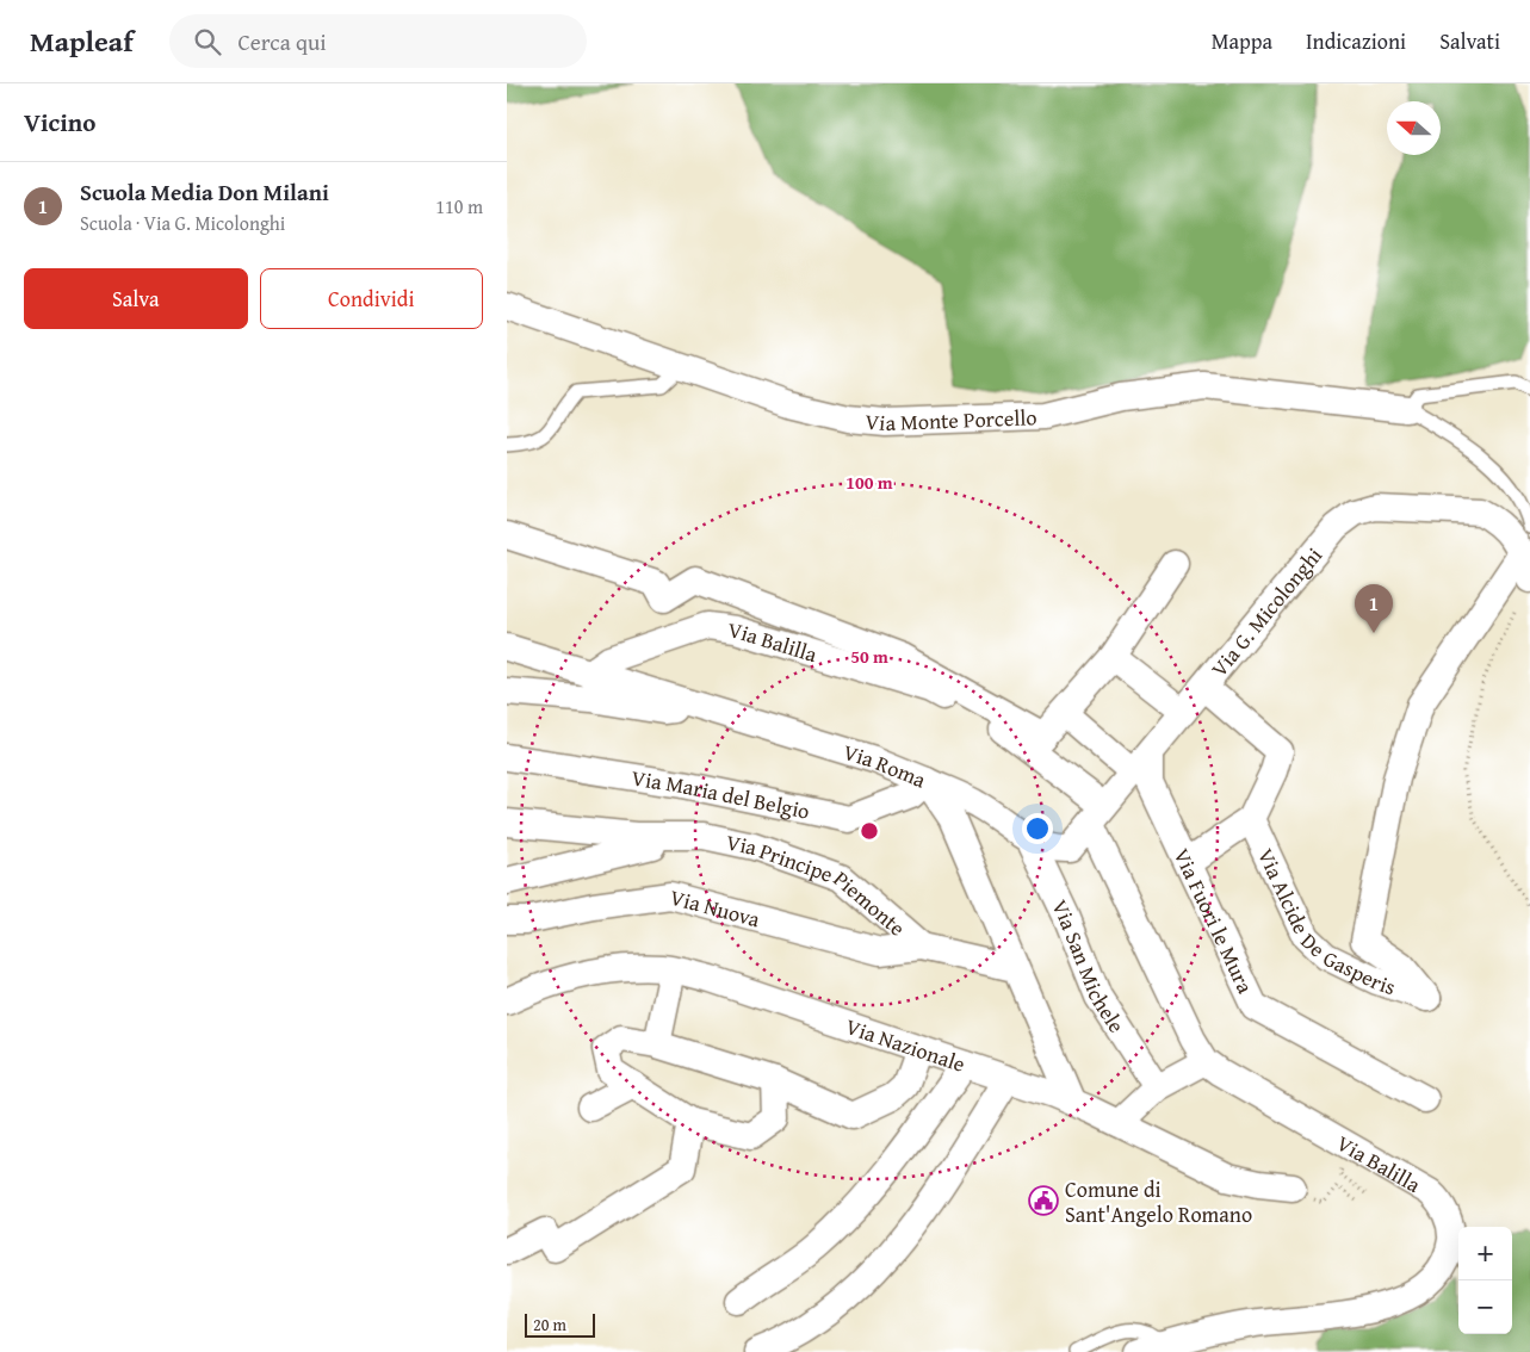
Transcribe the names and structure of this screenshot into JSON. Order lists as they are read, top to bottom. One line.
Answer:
{"streets":{"street":["Via Monte Porcello","Via G. Micolonghi","Via Balilla","Via Roma","Via Maria del Belgio","Via Principe Piemonte","Via Nuova","Via Alcide De Gasperis","Via Fuori le Mura","Via San Michele","Via Nazionale"]},"crossings":[["Via G. Micolonghi","Via Balilla"],["Via G. Micolonghi","Via Alcide De Gasperis"],["Via G. Micolonghi","Via Fuori le Mura"],["Via G. Micolonghi","Via San Michele"],["Via Balilla","Via Roma"],["Via Roma","Via Maria del Belgio"],["Via Roma","Via Nazionale"],["Via Principe Piemonte","Via Nuova"]],"places":{"public building":["Comune di Sant'Angelo Romano"]},"scale_bar":"20 m","north":"left","page":{"header":"Mapleaf","search":"Cerca qui","nav":["Mappa","Indicazioni","Salvati"],"heading":"Vicino","list":[{"mark":"1","name":"Scuola Media Don Milani","note":"Scuola · Via G. Micolonghi","value":"110 m"}],"buttons":["Salva","Condividi"],"pins":"1","map_buttons":["+","−"],"scale":"20 m"},"rings":["100 m","50 m"]}
